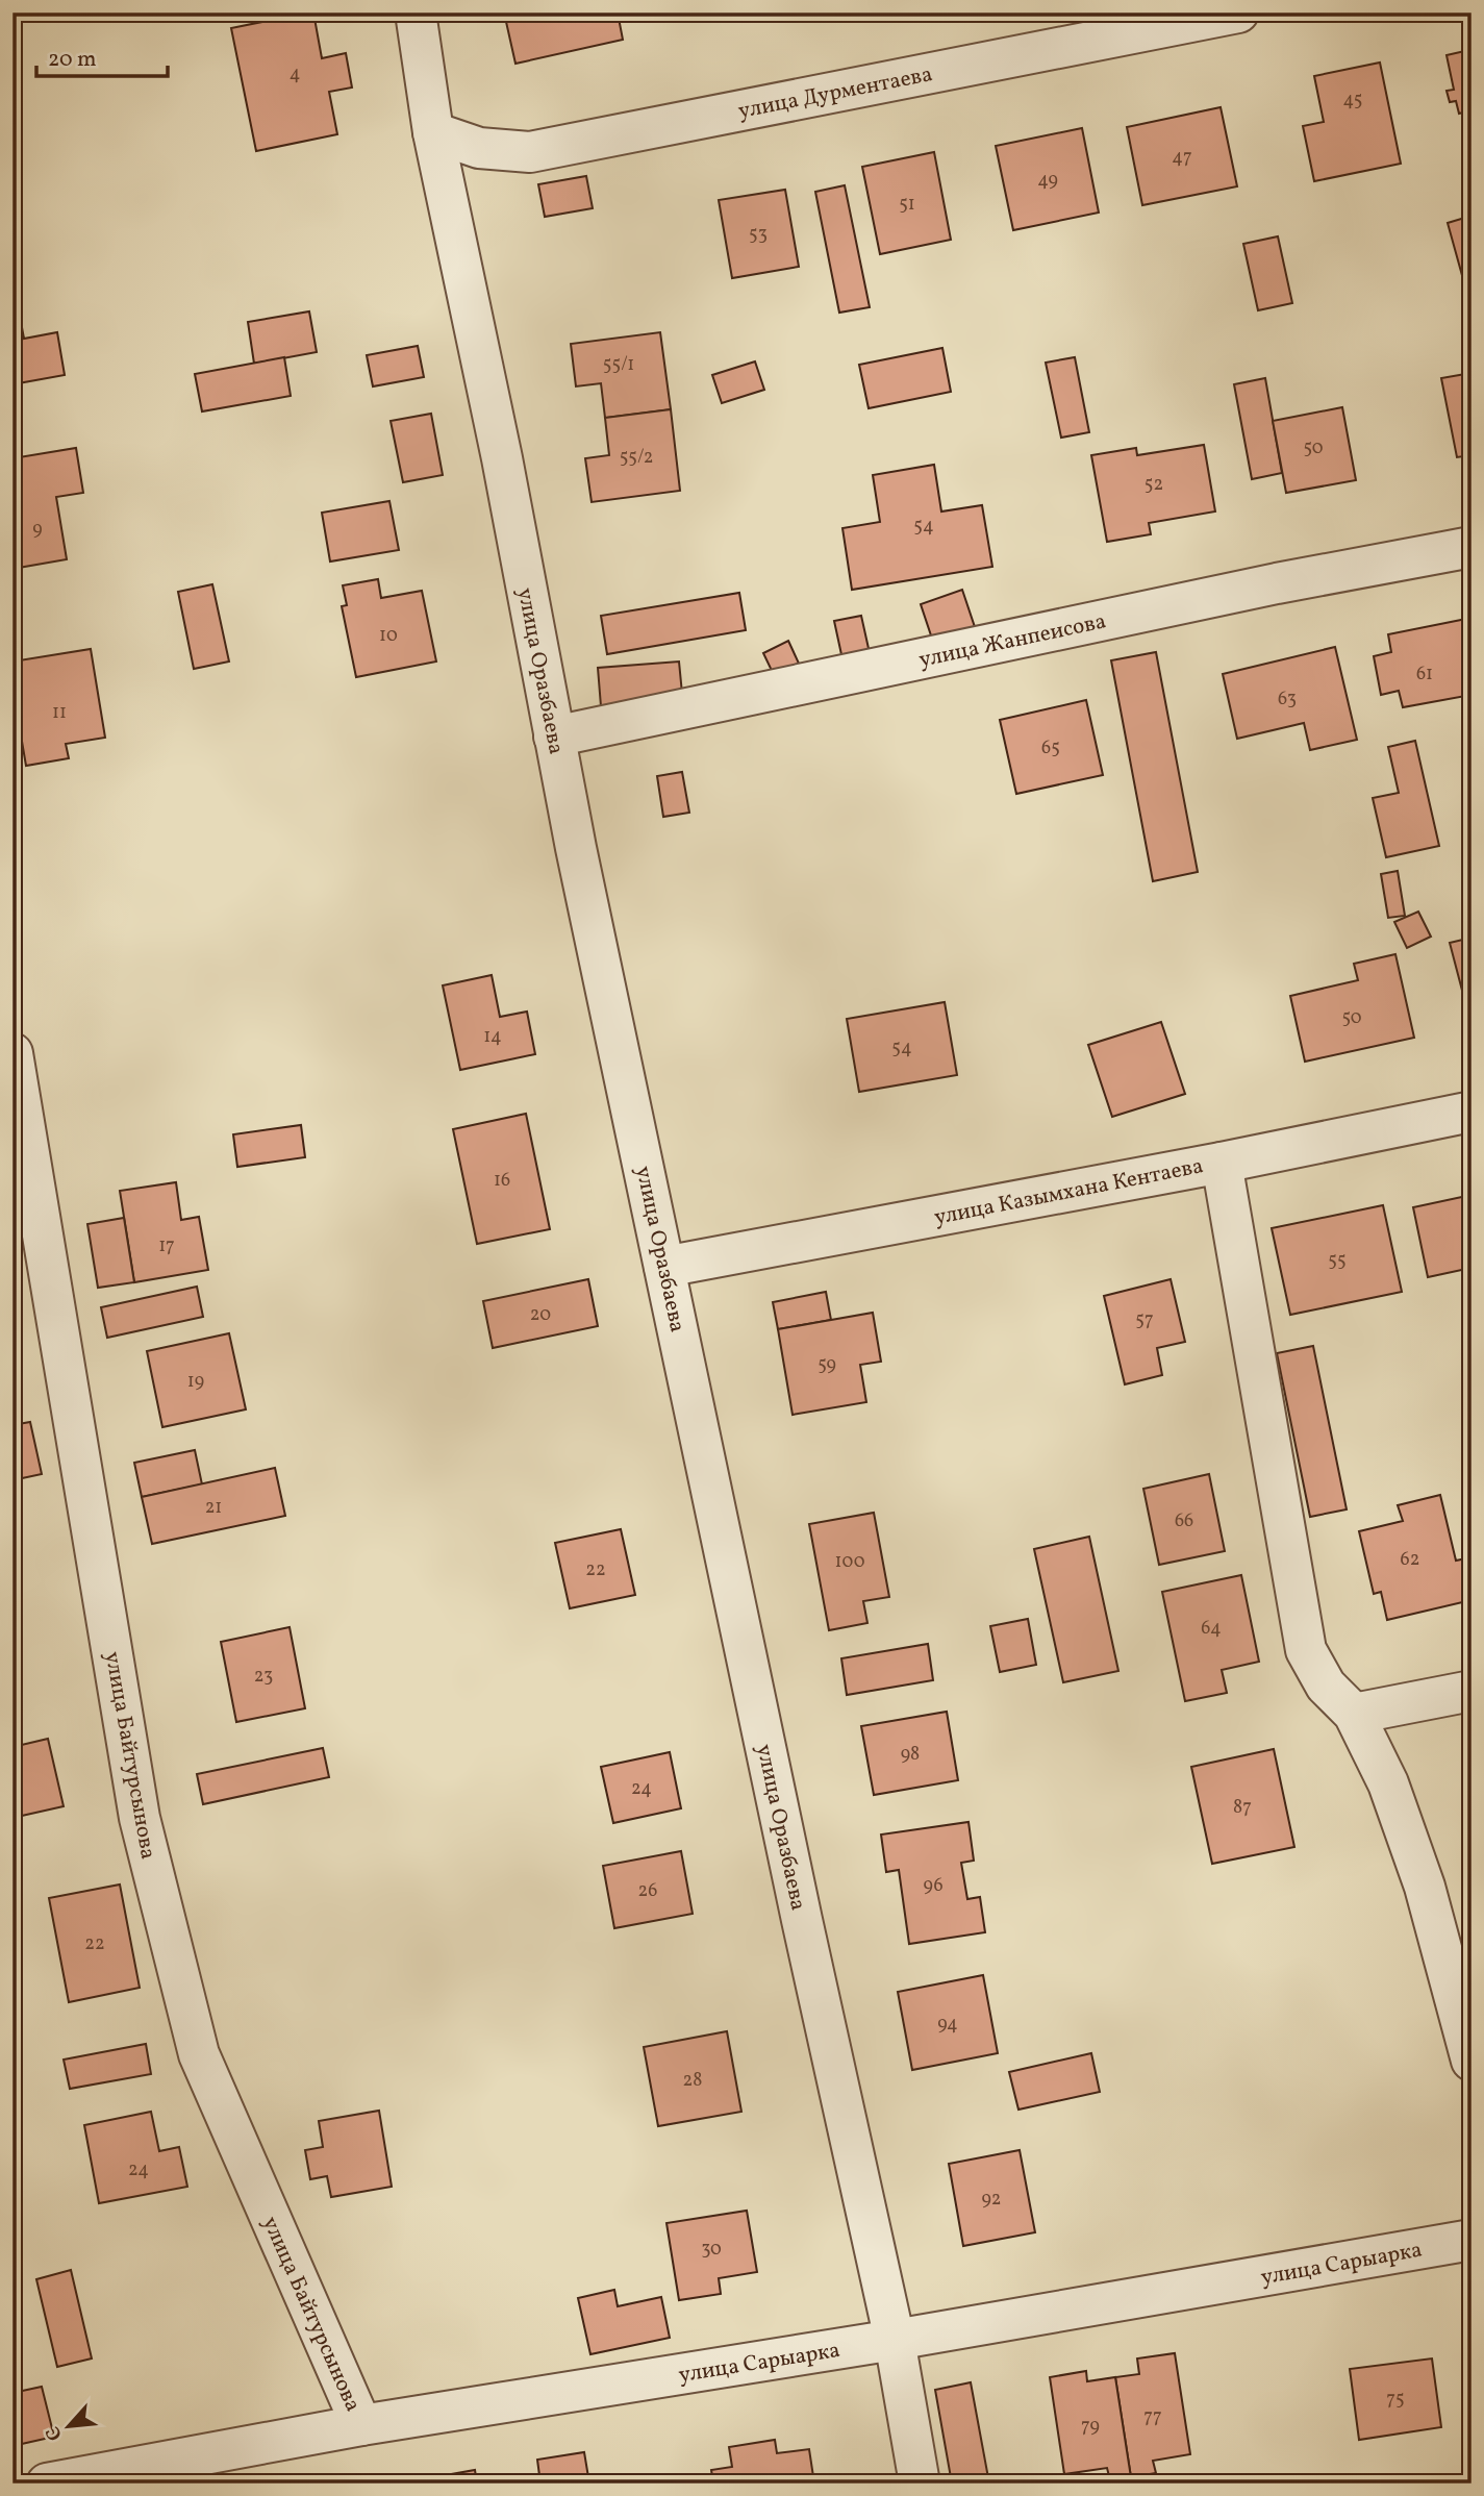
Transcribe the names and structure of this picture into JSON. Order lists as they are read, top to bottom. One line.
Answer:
{"streets":{"street":["улица Дурментаева","улица Жанпеисова","улица Оразбаева","улица Казымхана Кентаева","улица Байтурсынова","улица Сарыарка"]},"crossings":[["улица Дурментаева","улица Оразбаева"],["улица Жанпеисова","улица Оразбаева"],["улица Оразбаева","улица Казымхана Кентаева"],["улица Оразбаева","улица Сарыарка"],["улица Байтурсынова","улица Сарыарка"]],"house_numbers":["4","45","47","49","51","53","55/1","50","55/2","52","54","9","10","61","63","11","65","50","14","54","16","17","55","20","57","59","19","21","66","62","100","22","64","23","98","24","87","96","26","22","94","28","24","92","30","75","77","79"],"scale_bar":"20 m","north":"bottom left"}
